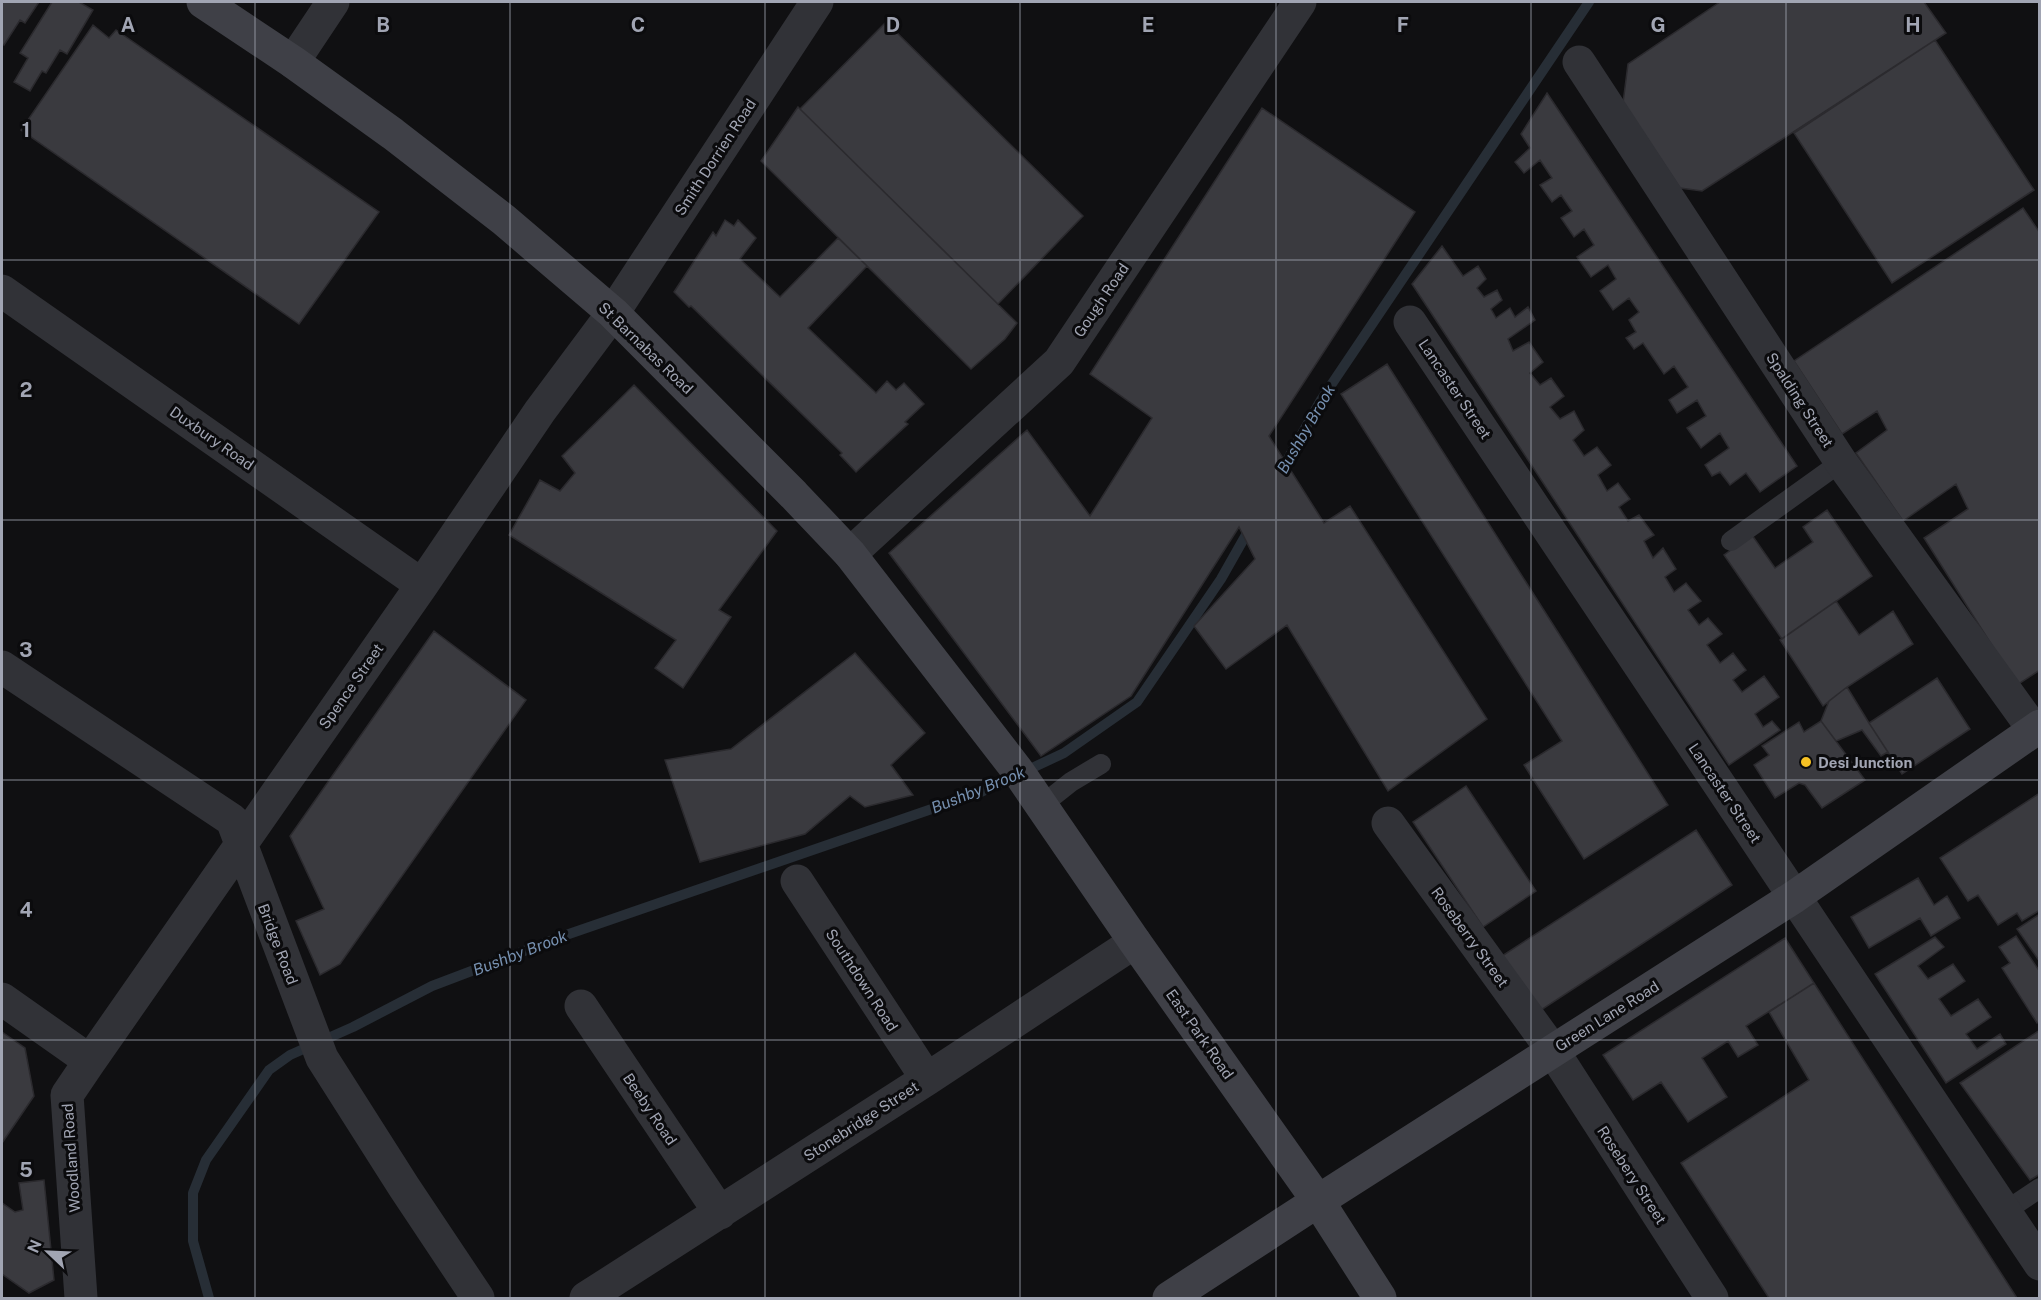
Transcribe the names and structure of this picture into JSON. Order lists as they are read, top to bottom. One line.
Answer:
{"streets":{"main road":["St Barnabas Road","Green Lane Road","East Park Road"],"street":["Smith Dorrien Road","Gough Road","Lancaster Street","Spalding Street","Duxbury Road","Spence Street","Roseberry Street","Bridge Road","Southdown Road","Beeby Road","Stonebridge Street","Woodland Road","Rosebery Street"]},"crossings":[["Smith Dorrien Road","St Barnabas Road"],["Smith Dorrien Road","Spence Street"],["Gough Road","St Barnabas Road"],["St Barnabas Road","Spence Street"],["St Barnabas Road","East Park Road"],["Lancaster Street","Green Lane Road"],["Spalding Street","Green Lane Road"],["Duxbury Road","Spence Street"],["Spence Street","Bridge Road"],["Spence Street","Woodland Road"],["Roseberry Street","Green Lane Road"],["Roseberry Street","Rosebery Street"],["Southdown Road","Stonebridge Street"],["Green Lane Road","East Park Road"],["Green Lane Road","Rosebery Street"],["East Park Road","Stonebridge Street"],["Beeby Road","Stonebridge Street"]],"water":["Bushby Brook"],"places":["Desi Junction"],"north":"top left","grid":{"columns":["A","B","C","D","E","F","G","H"],"rows":["1","2","3","4","5"]}}
